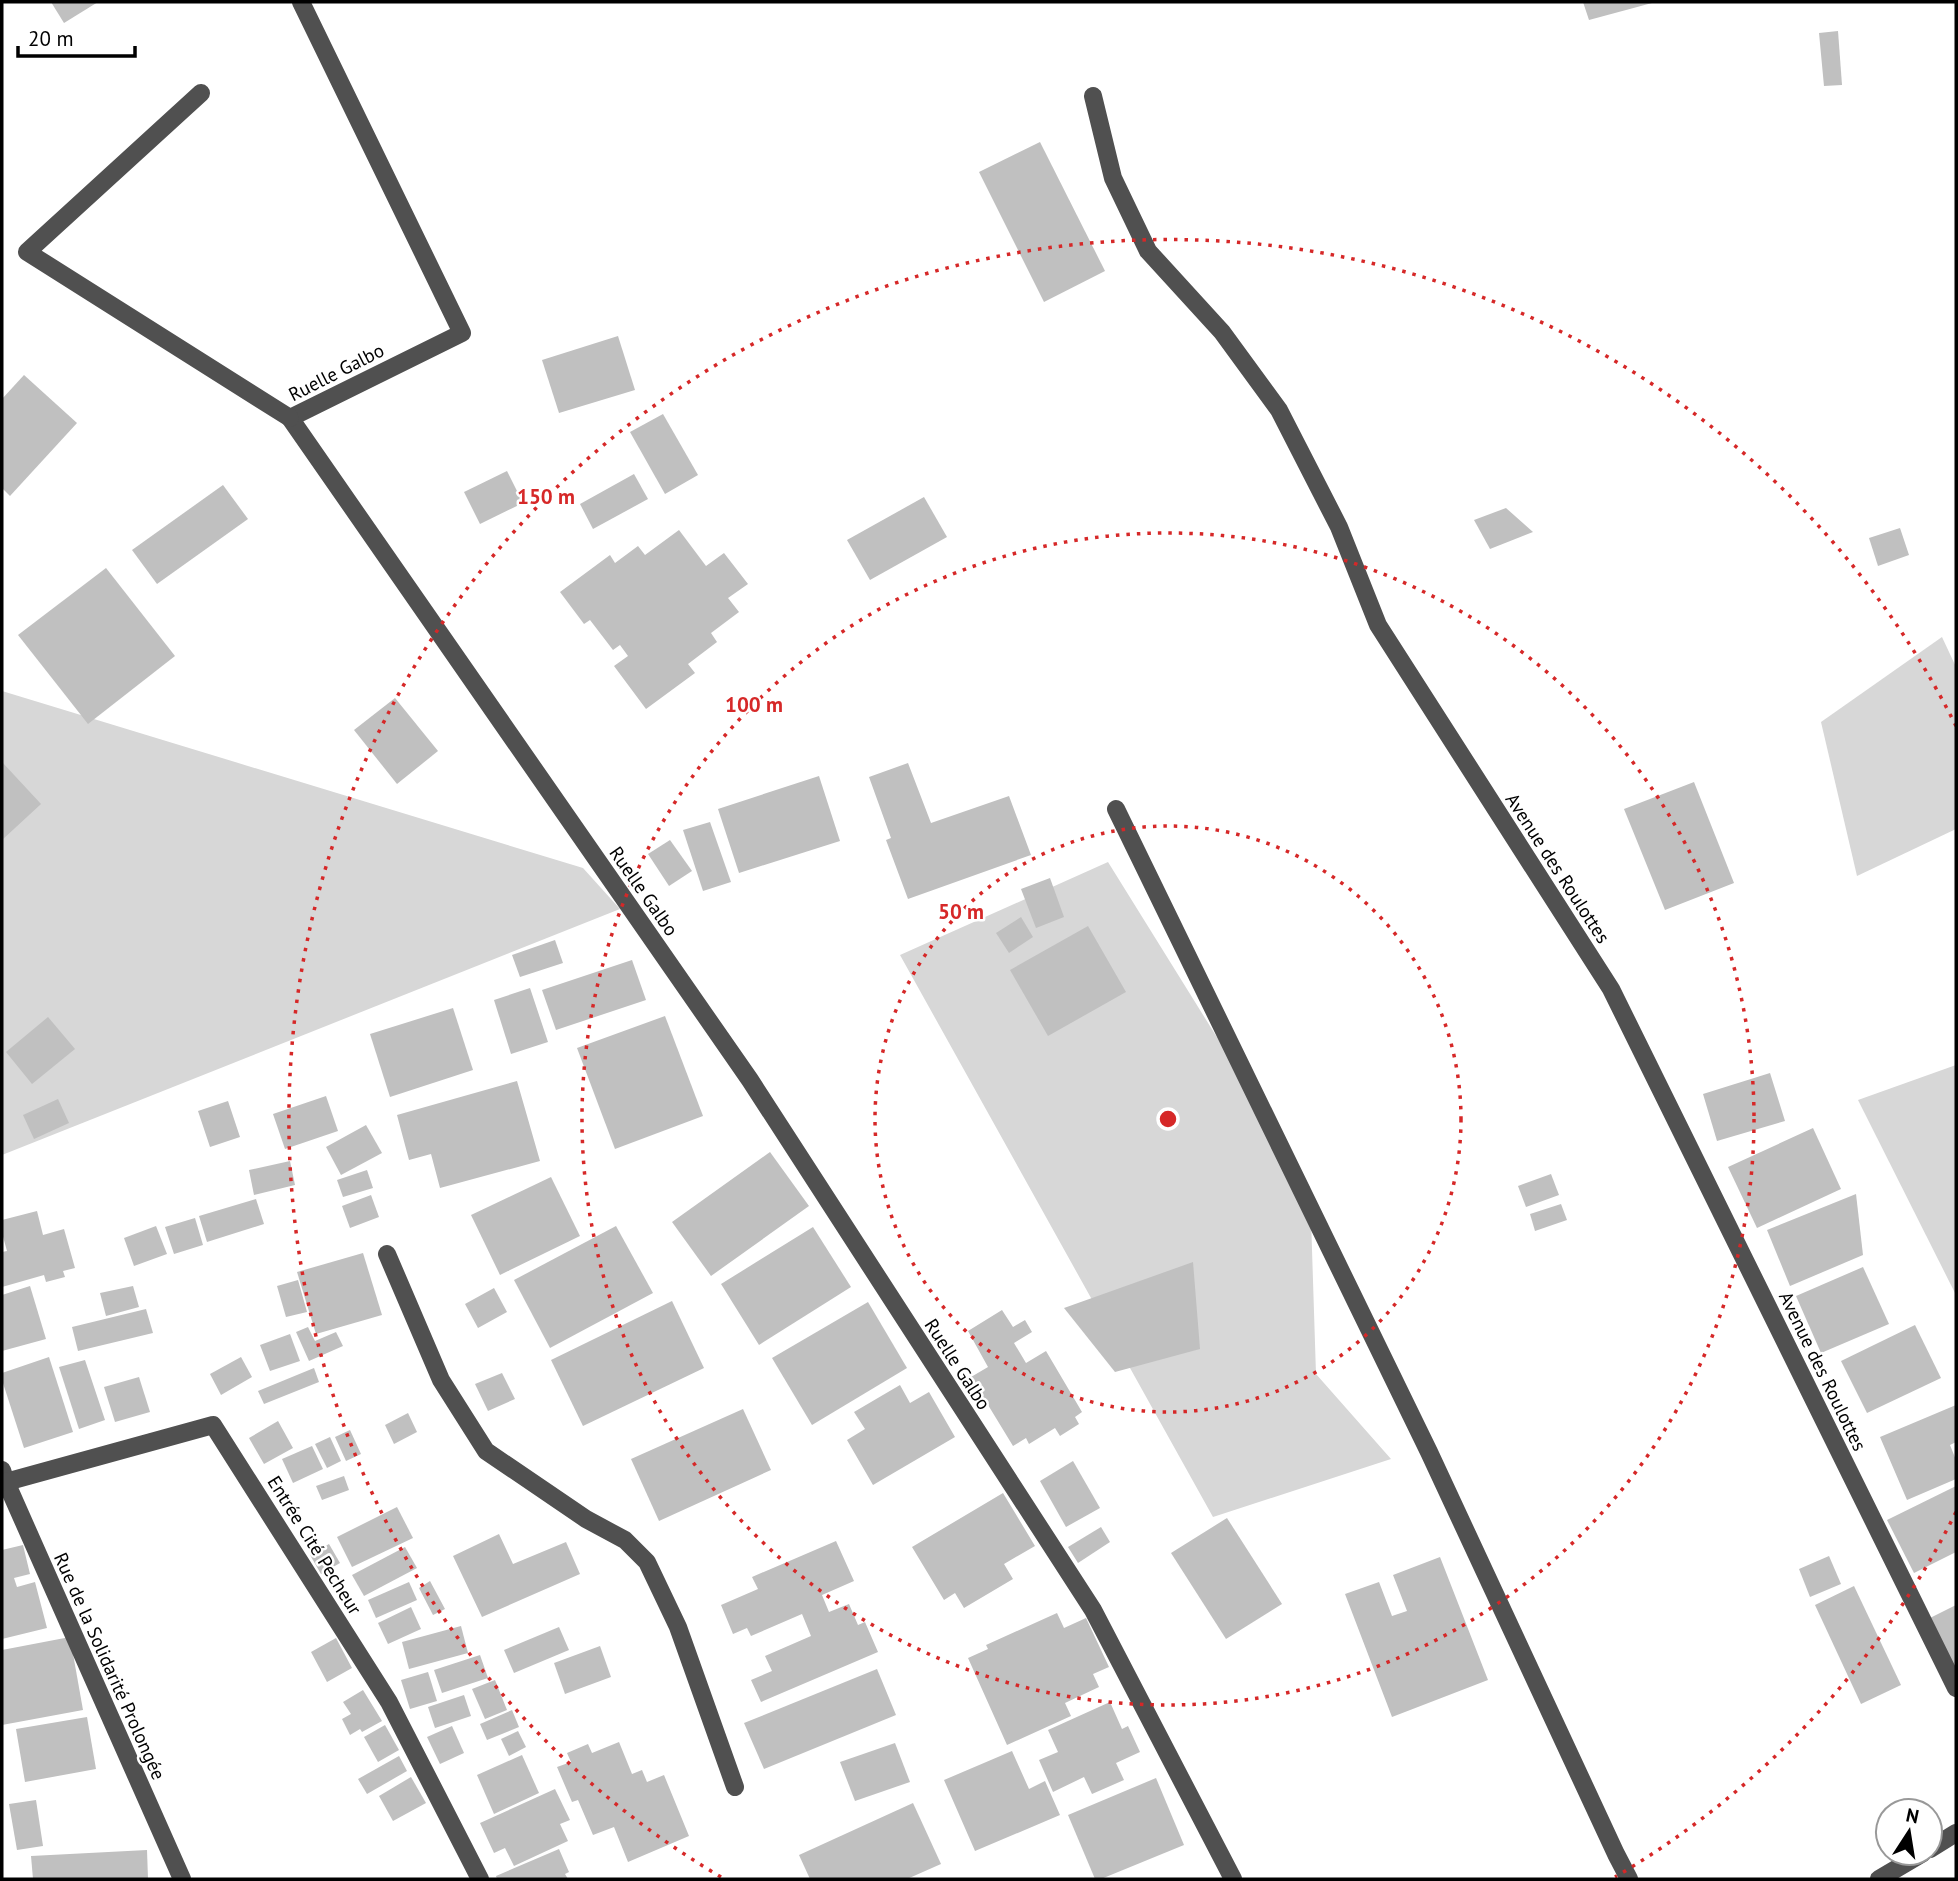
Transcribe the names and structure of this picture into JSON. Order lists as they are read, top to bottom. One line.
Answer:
{"streets":{"street":["Ruelle Galbo","Avenue des Roulottes","Entrée Cité Pecheur","Rue de la Solidarité Prolongée"]},"crossings":[["Entrée Cité Pecheur","Rue de la Solidarité Prolongée"]],"scale_bar":"20 m","north":"top","rings":["150 m","100 m","50 m"]}
